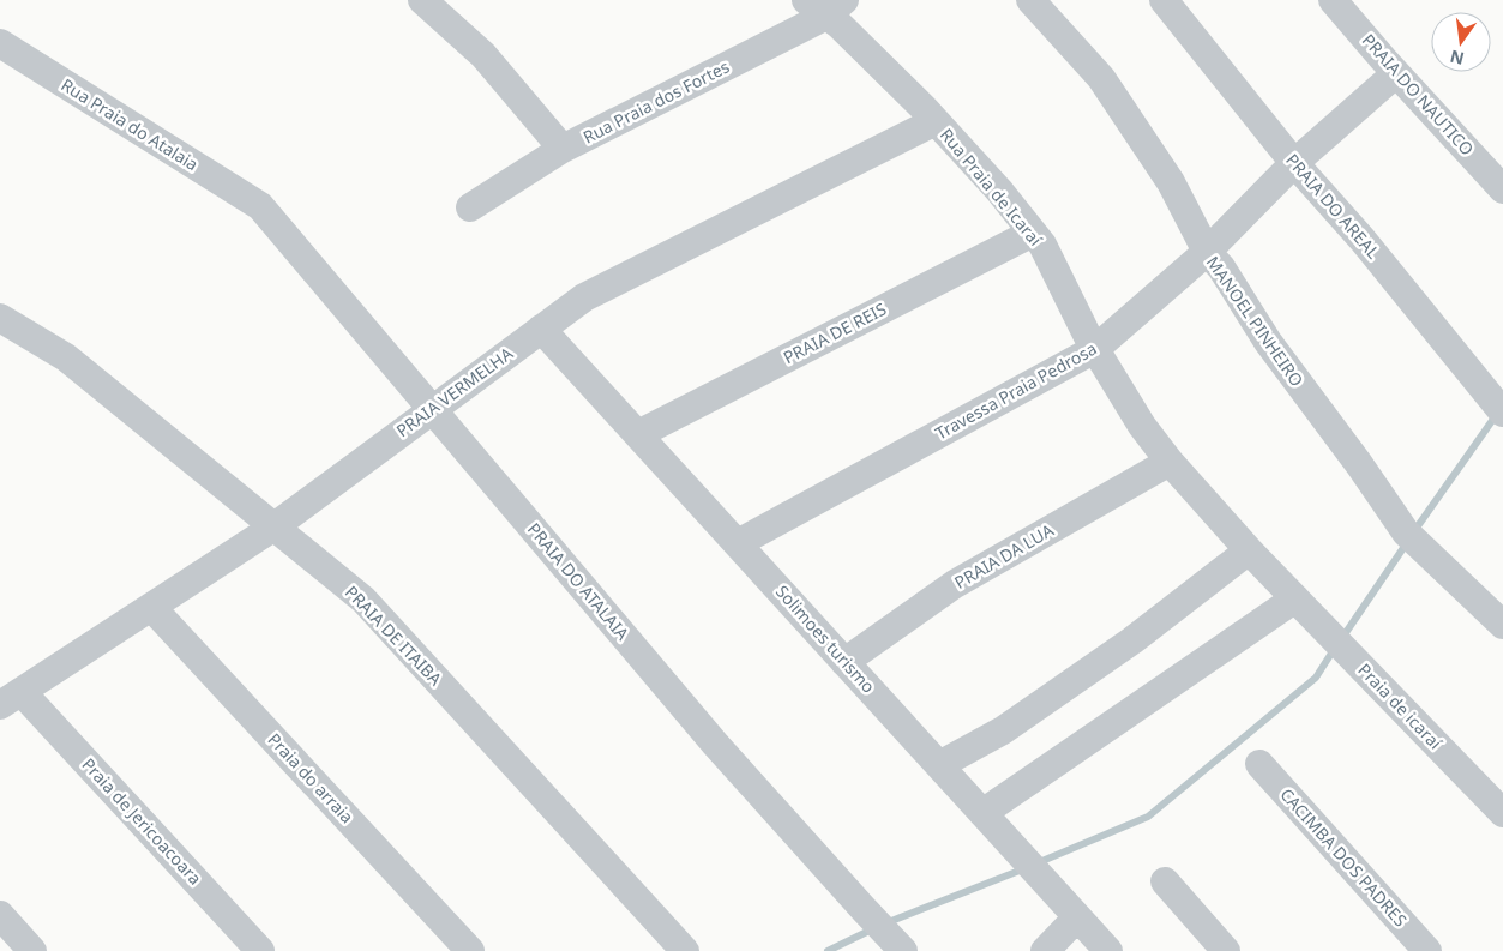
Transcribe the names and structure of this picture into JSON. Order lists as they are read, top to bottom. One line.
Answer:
{"streets":{"street":["PRAIA DO NAUTICO","Rua Praia dos Fortes","Rua Praia do Atalaia","Rua Praia de Icaraí","PRAIA DO AREAL","MANOEL PINHEIRO","PRAIA DE REIS","Travessa Praia Pedrosa","PRAIA VERMELHA","PRAIA DA LUA","PRAIA DO ATALAIA","PRAIA DE ITAIBA","Solimoes turismo","Praia de icaraí","Praia do arraia","Praia de Jericoacoara","CACIMBA DOS PADRES"]},"crossings":[["PRAIA DO NAUTICO","Travessa Praia Pedrosa"],["Rua Praia dos Fortes","Rua Praia de Icaraí"],["Rua Praia do Atalaia","PRAIA DO ATALAIA"],["Rua Praia de Icaraí","PRAIA DE REIS"],["Rua Praia de Icaraí","Travessa Praia Pedrosa"],["Rua Praia de Icaraí","PRAIA VERMELHA"],["Rua Praia de Icaraí","PRAIA DA LUA"],["Rua Praia de Icaraí","Praia de icaraí"],["PRAIA DO AREAL","Travessa Praia Pedrosa"],["MANOEL PINHEIRO","Travessa Praia Pedrosa"],["PRAIA DE REIS","Solimoes turismo"],["Travessa Praia Pedrosa","Solimoes turismo"],["PRAIA VERMELHA","PRAIA DO ATALAIA"],["PRAIA VERMELHA","PRAIA DE ITAIBA"],["PRAIA VERMELHA","Solimoes turismo"],["PRAIA VERMELHA","Praia do arraia"],["PRAIA VERMELHA","Praia de Jericoacoara"],["PRAIA DA LUA","Solimoes turismo"]],"north":"bottom"}
